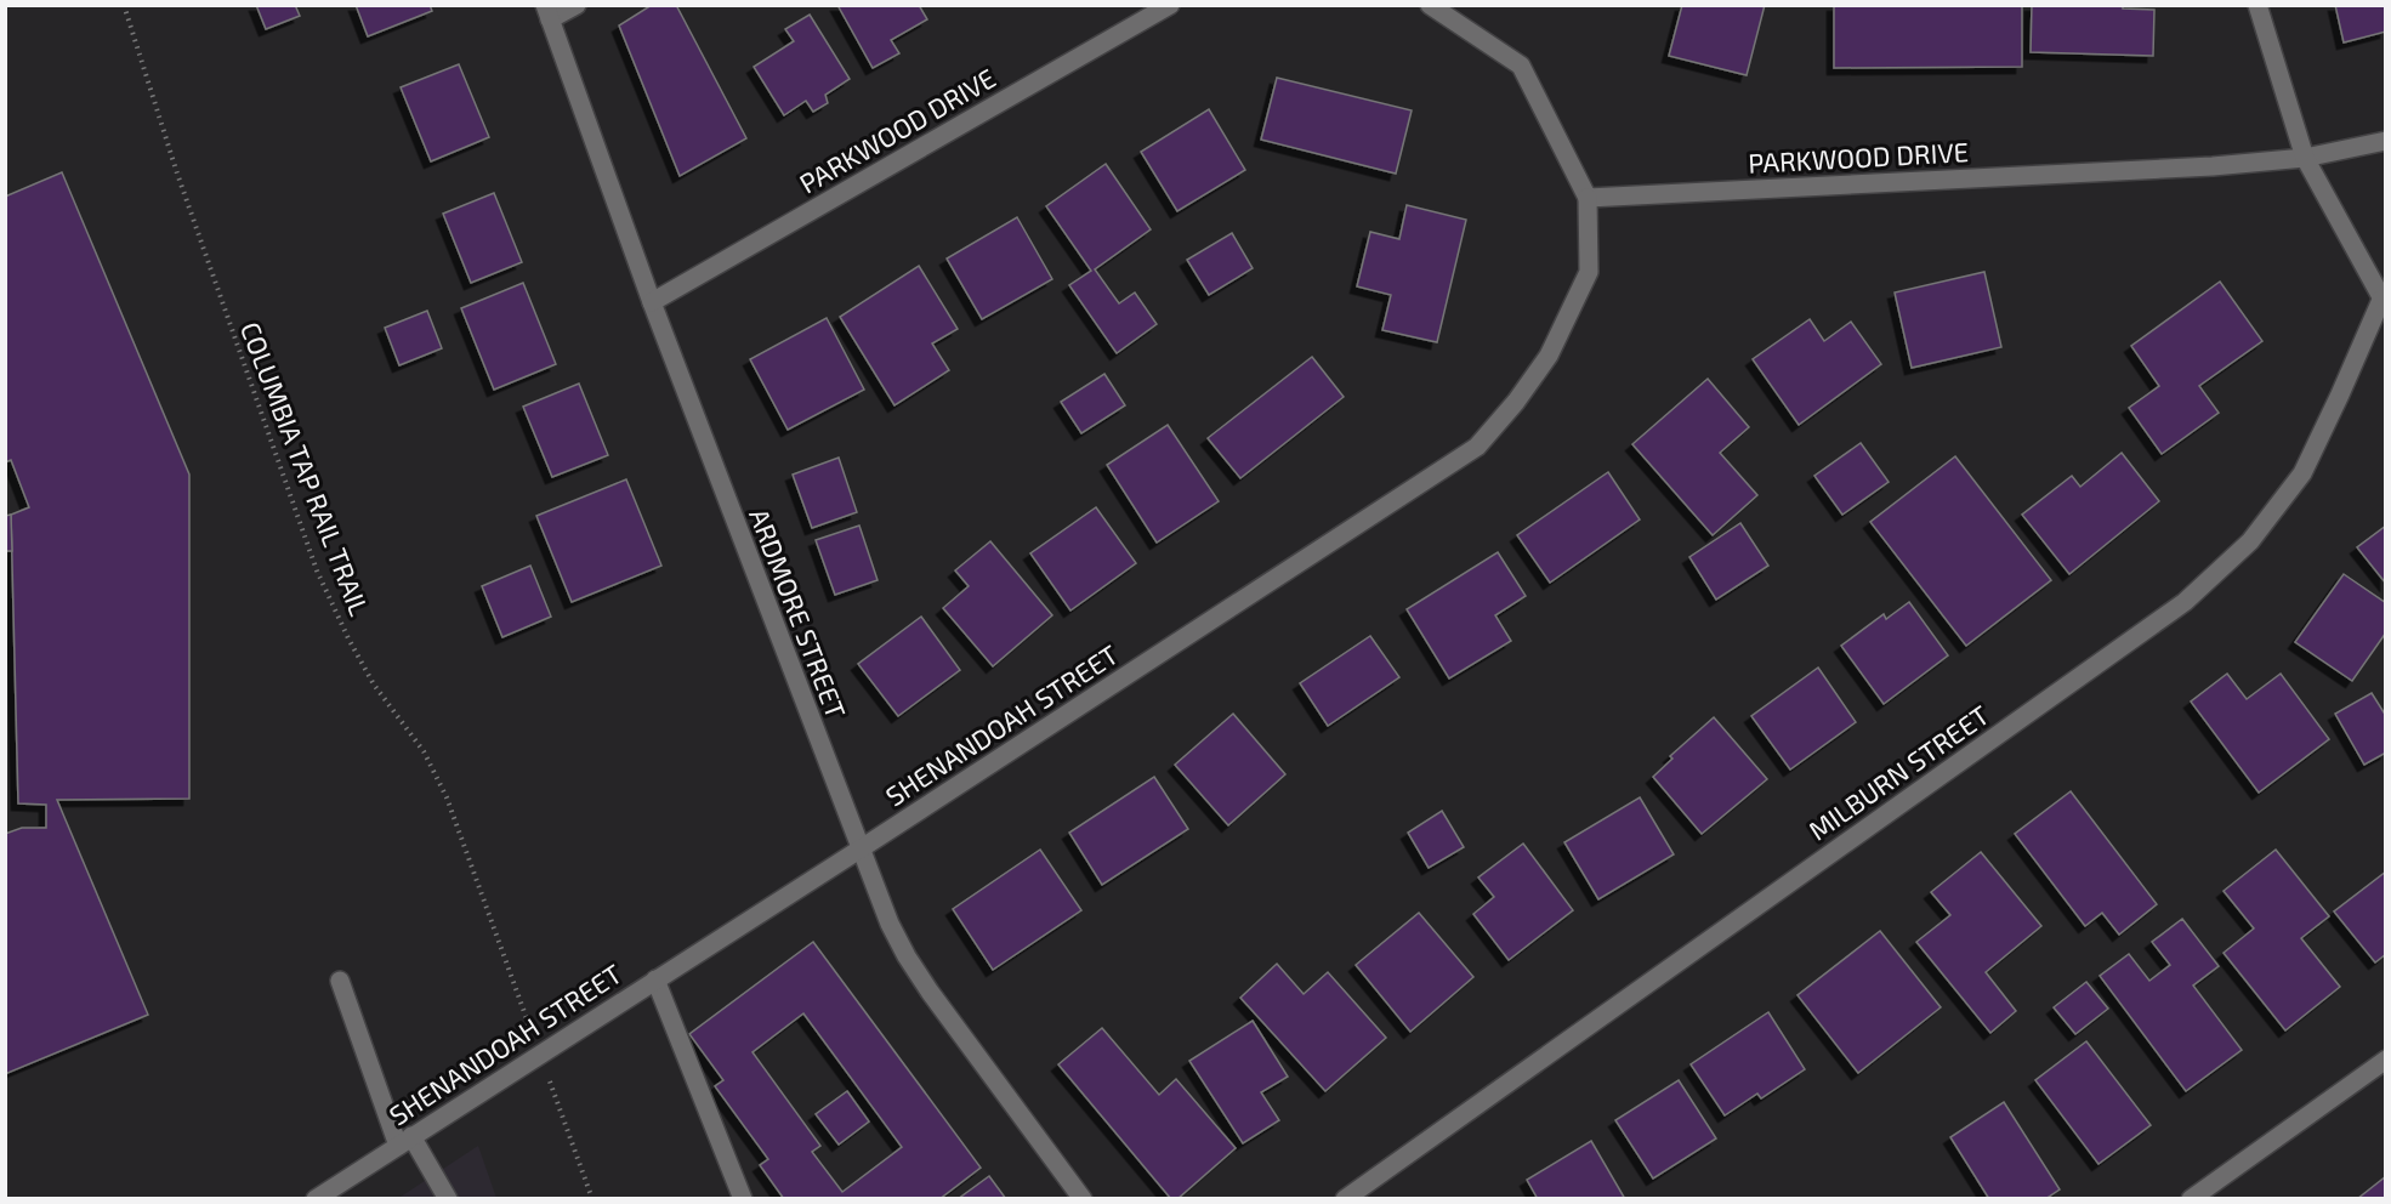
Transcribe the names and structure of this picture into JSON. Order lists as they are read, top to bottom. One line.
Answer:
{"streets":{"street":["PARKWOOD DRIVE","ARDMORE STREET","SHENANDOAH STREET","MILBURN STREET"],"path":["COLUMBIA TAP RAIL TRAIL"]},"crossings":[["PARKWOOD DRIVE","ARDMORE STREET"],["PARKWOOD DRIVE","SHENANDOAH STREET"],["ARDMORE STREET","SHENANDOAH STREET"]]}
